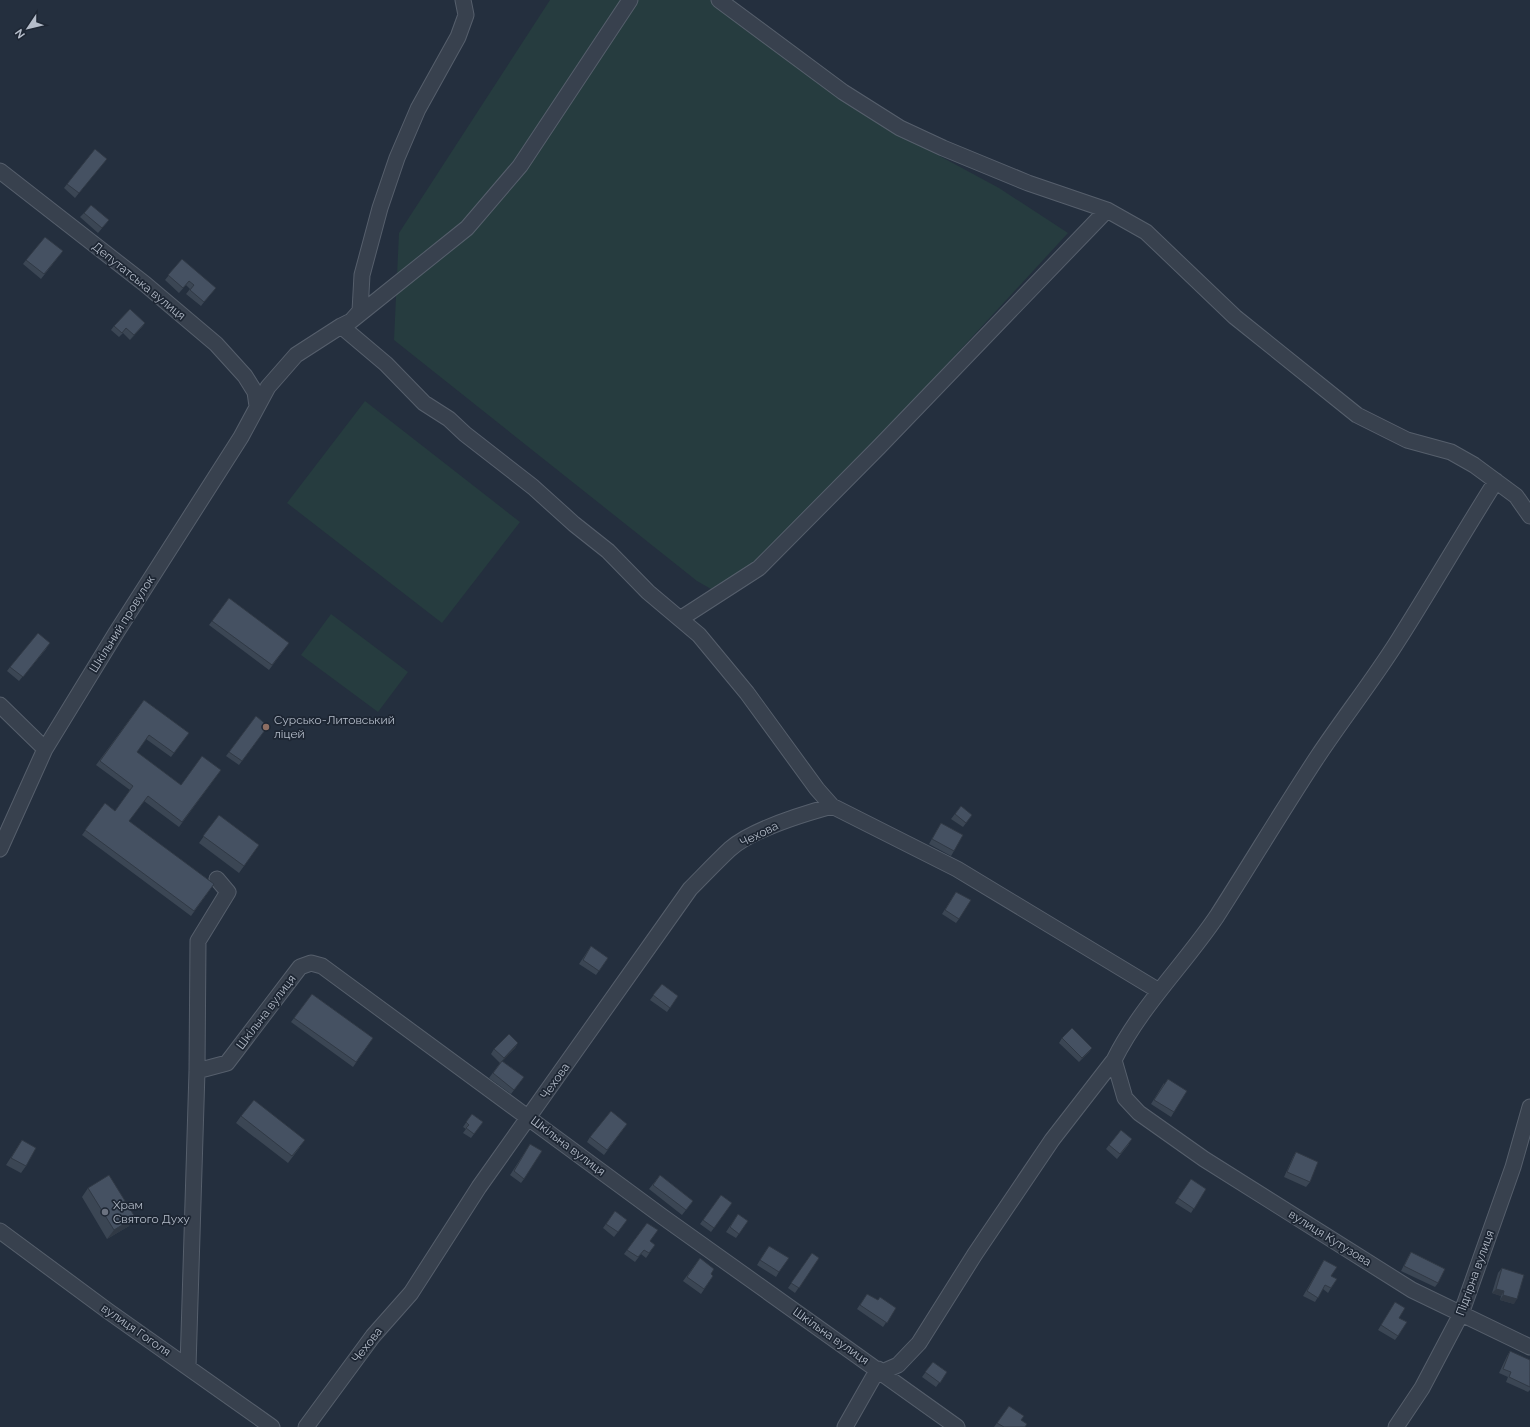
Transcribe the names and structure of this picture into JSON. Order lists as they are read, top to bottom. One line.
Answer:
{"streets":{"street":["Депутатська вулиця","Шкільний провулок","Чехова","Шкільна вулиця","вулиця Кутузова","Підгірна вулиця","вулиця Гоголя"]},"crossings":[["Депутатська вулиця","Шкільний провулок"],["Чехова","Шкільна вулиця"],["вулиця Кутузова","Підгірна вулиця"]],"places":["Сурсько-Литовський ліцей","Храм Святого Духу"],"north":"bottom left"}
